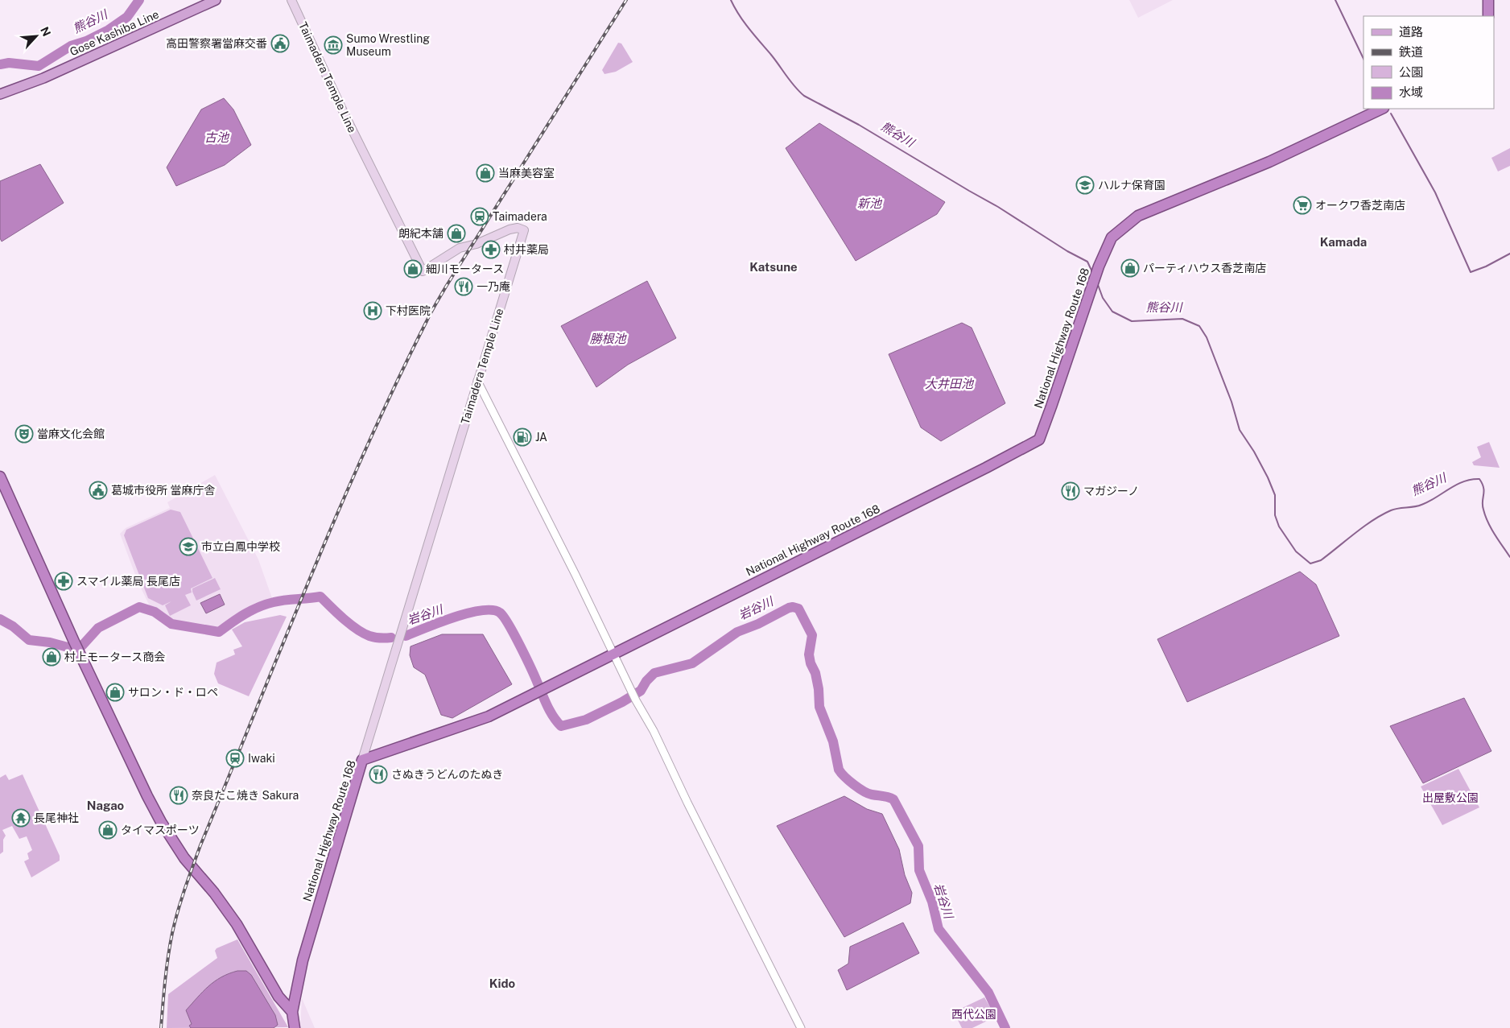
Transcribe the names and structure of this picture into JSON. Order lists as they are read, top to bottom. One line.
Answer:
{"streets":{"highway":["National Highway Route 168"],"main road":["Gose Kashiba Line","Taimadera Temple Line"]},"crossings":[["Taimadera Temple Line","National Highway Route 168"]],"districts":["Kamada","Katsune","Nagao","Kido"],"water":["熊谷川","古池","新池","勝根池","大井田池","岩谷川"],"parks":["出屋敷公園","西代公園"],"places":{"public building":["高田警察署當麻交番","葛城市役所 當麻庁舎"],"museum":["Sumo Wrestling Museum"],"shop":["当麻美容室","朗紀本舗","パーティハウス香芝南店","細川モータース","村上モータース商会","サロン・ド・ロペ","タイマスポーツ"],"school or university":["ハルナ保育園","市立白鳳中学校"],"supermarket":["オークワ香芝南店"],"station":["Taimadera","Iwaki"],"pharmacy":["村井薬局","スマイル薬局 長尾店"],"restaurant":["一乃庵","マガジーノ","さぬきうどんのたぬき","奈良たこ焼き Sakura"],"hospital":["下村医院"],"theatre":["當麻文化会館"],"fuel station":["JA"],"temple":["長尾神社"]},"legend":["道路","鉄道","公園","水域"],"north":"top right"}
